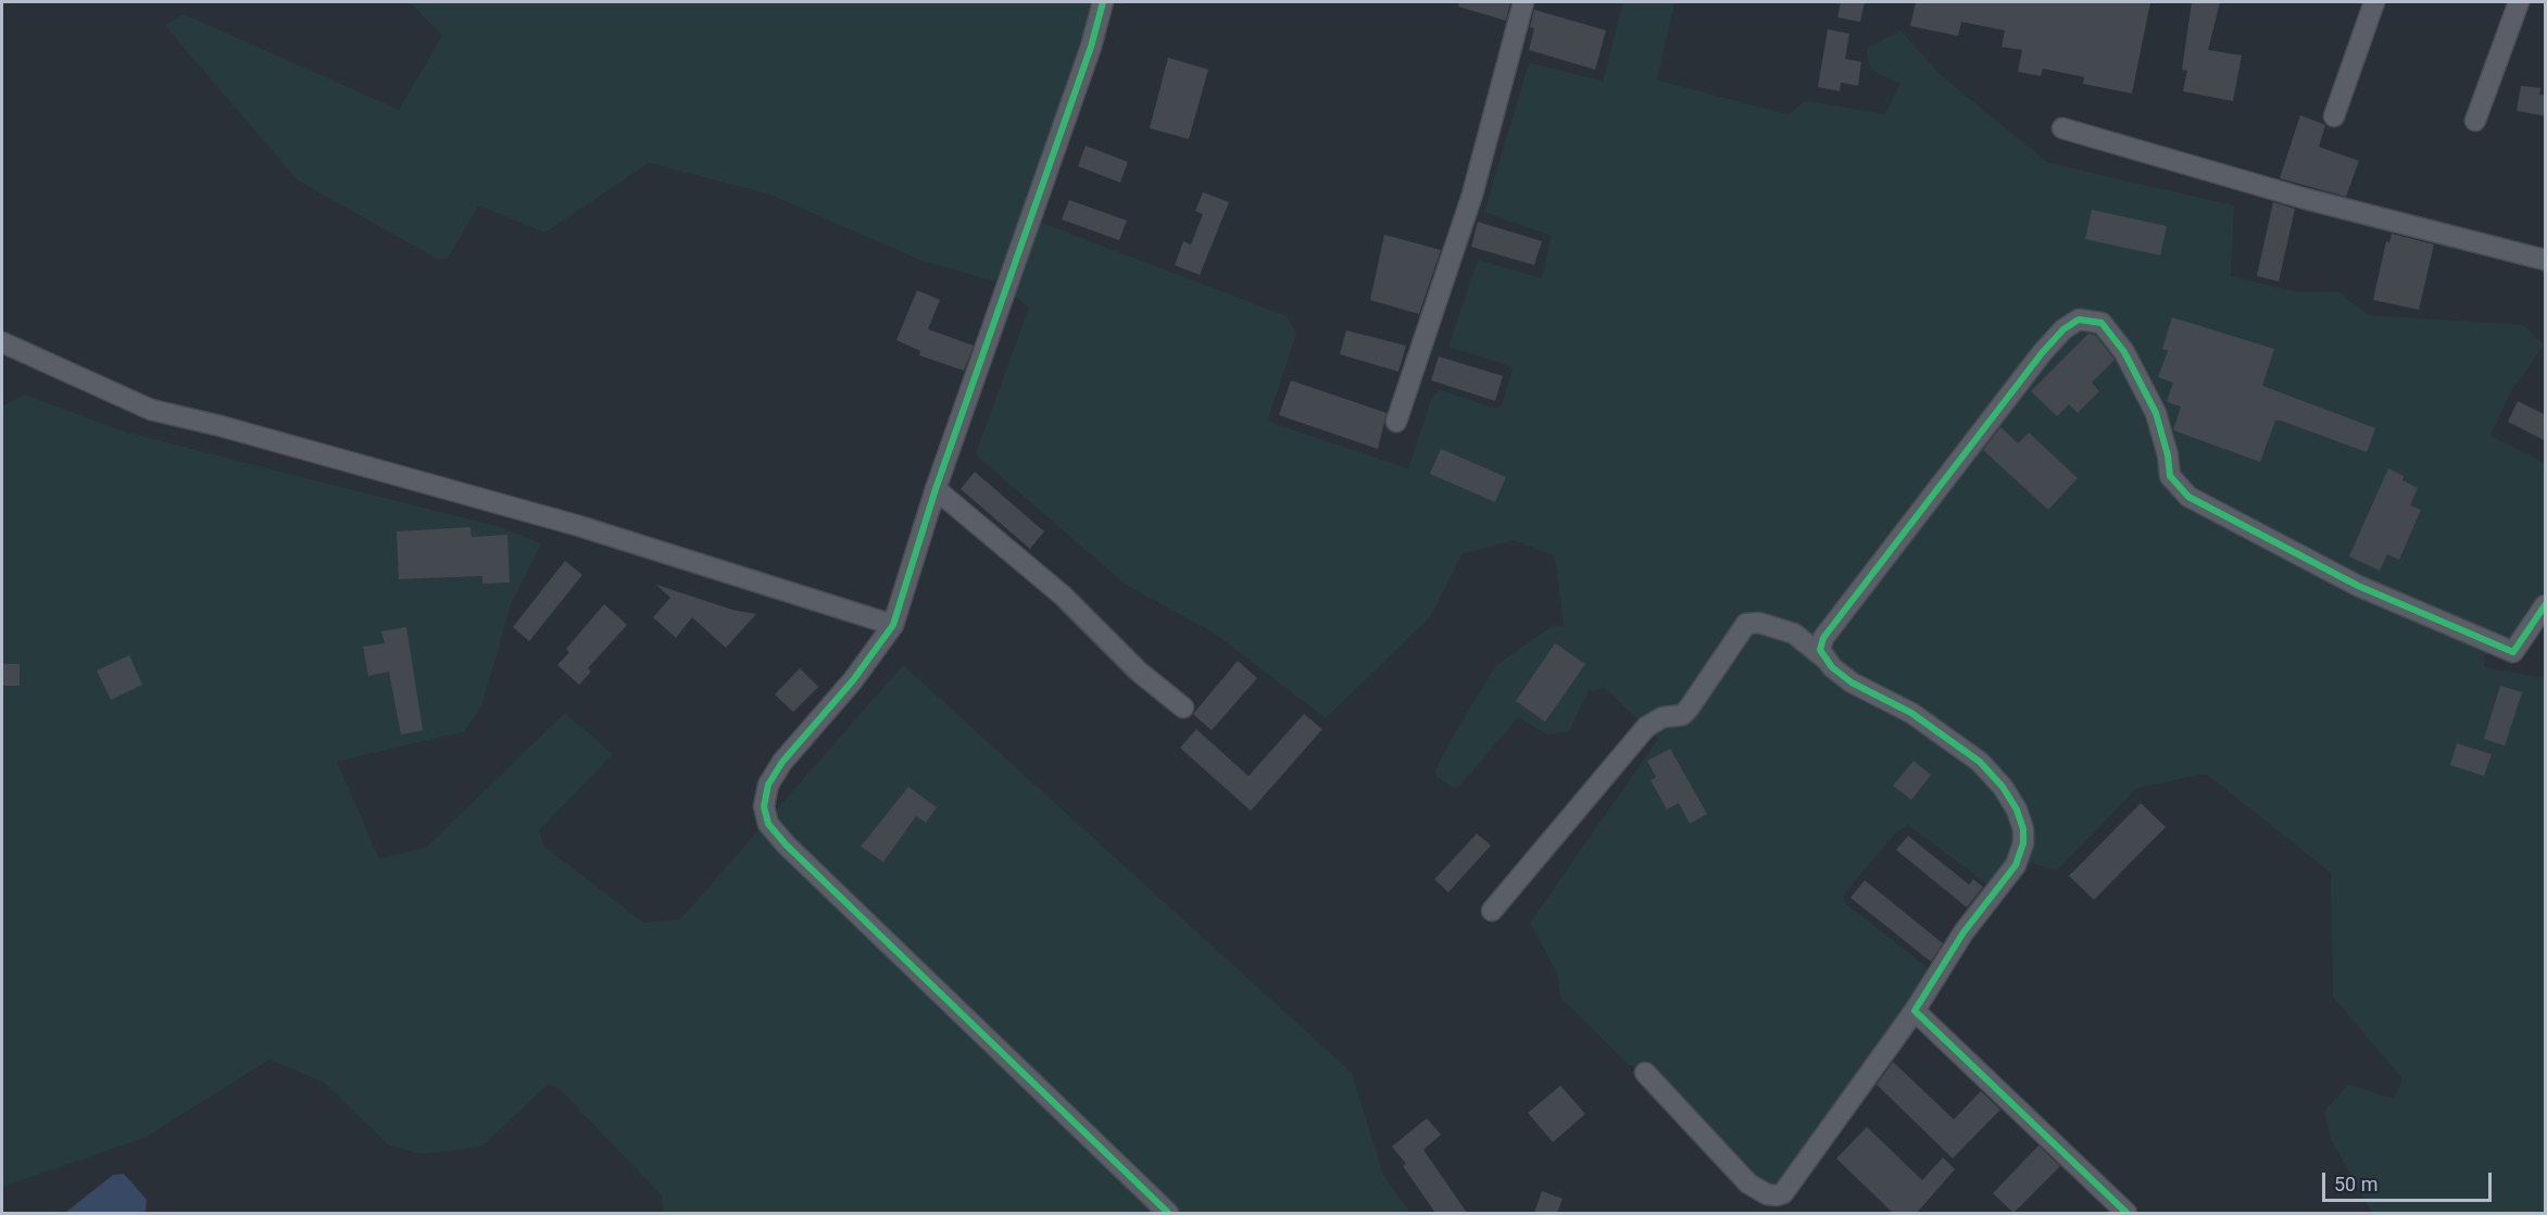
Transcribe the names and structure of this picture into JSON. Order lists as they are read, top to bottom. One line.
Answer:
{"scale_bar":"50 m"}
